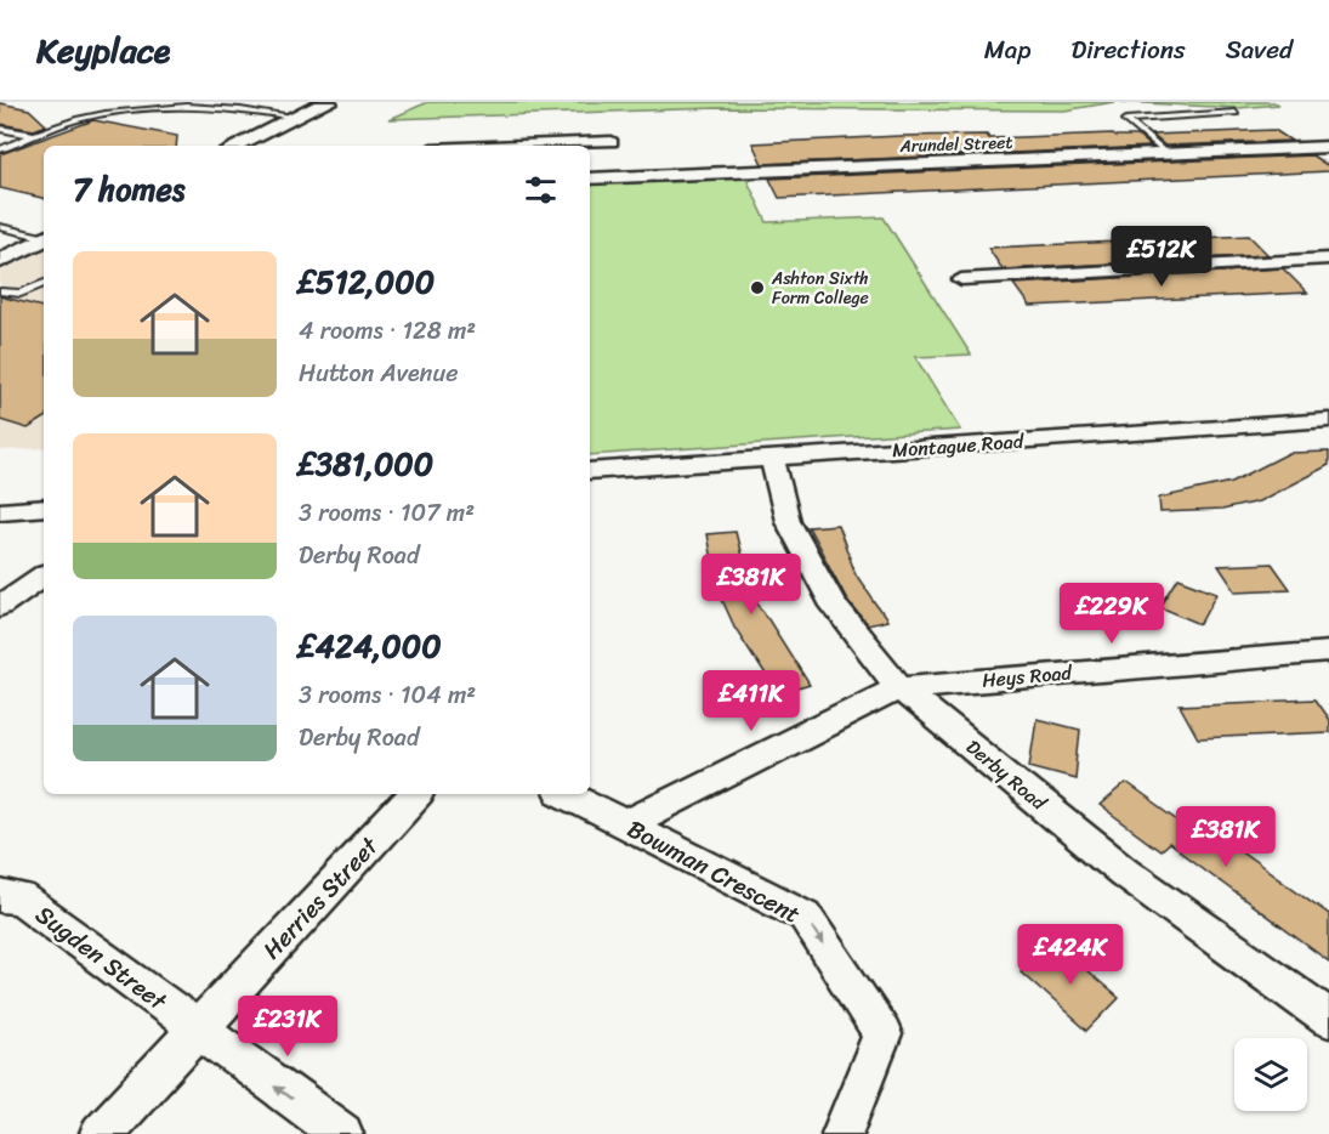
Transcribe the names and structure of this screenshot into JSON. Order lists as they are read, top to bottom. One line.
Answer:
{"streets":{"street":["Arundel Street","Montague Road","Heys Road","Derby Road","Bowman Crescent","Herries Street","Sugden Street"]},"crossings":[["Montague Road","Derby Road"],["Heys Road","Derby Road"],["Herries Street","Sugden Street"]],"one_way":["Bowman Crescent"],"places":["Ashton Sixth Form College"],"page":{"header":"Keyplace","nav":["Map","Directions","Saved"],"heading":"7 homes","price":["£512K","£381K","£229K","£411K","£381K","£424K","£231K"],"list":[{"name":"£512,000","note":"4 rooms · 128 m² · Hutton Avenue"},{"name":"£381,000","note":"3 rooms · 107 m² · Derby Road"},{"name":"£424,000","note":"3 rooms · 104 m² · Derby Road"}]}}
